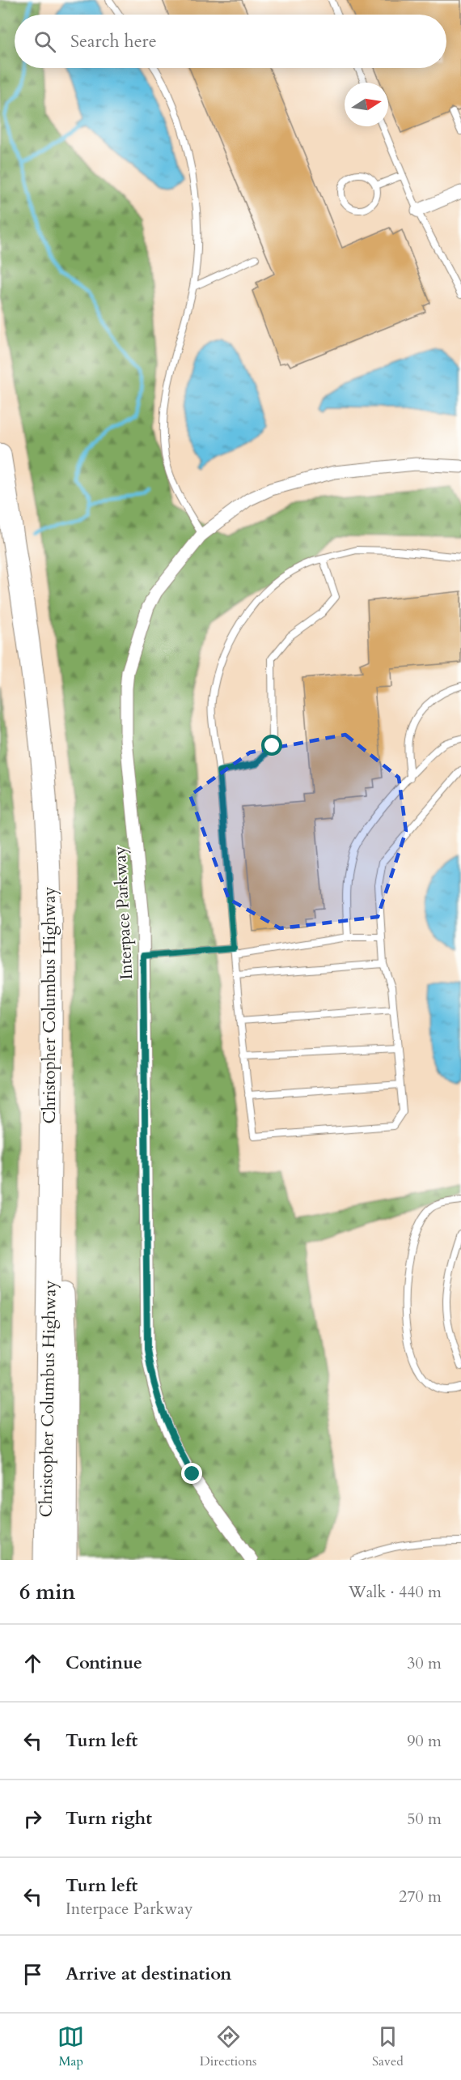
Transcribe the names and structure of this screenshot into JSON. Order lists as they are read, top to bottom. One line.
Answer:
{"streets":{"highway":["Christopher Columbus Highway"],"street":["Interpace Parkway"]},"north":"right","page":{"search":"Search here","heading":["6 min","Walk · 440 m"],"list":[["Continue","30 m"],["Turn left","90 m"],["Turn right","50 m"],["Turn left","Interpace Parkway","270 m"],"Arrive at destination"],"nav":["Map","Directions","Saved"]}}
